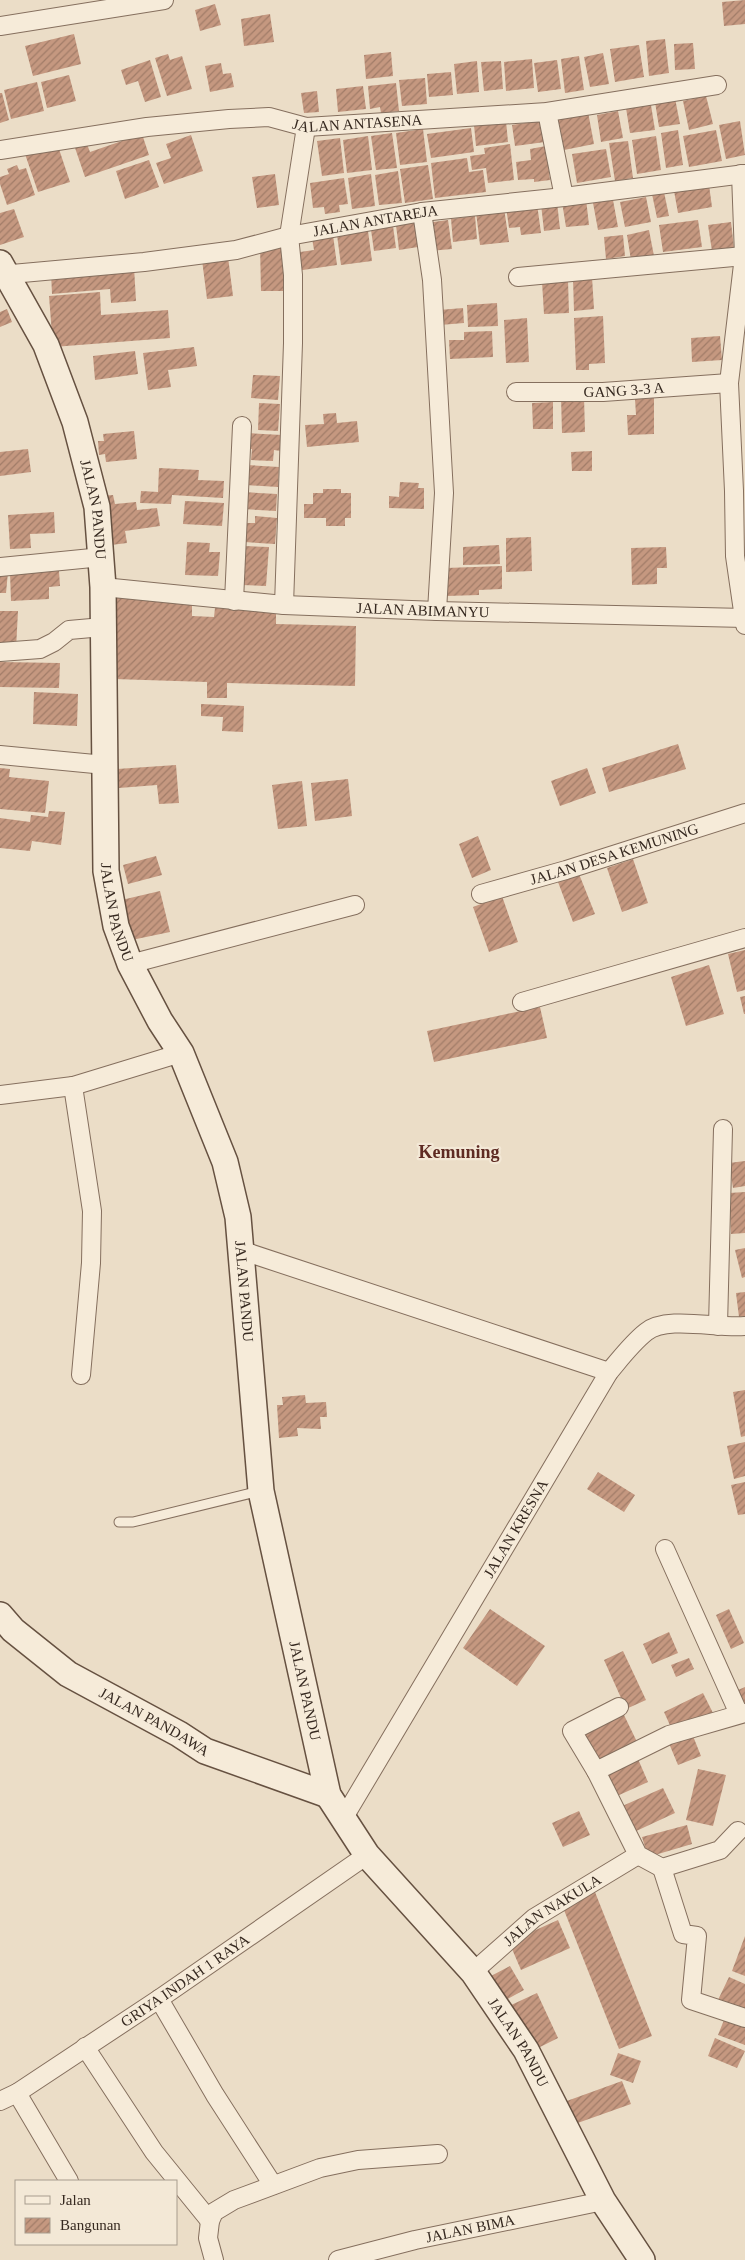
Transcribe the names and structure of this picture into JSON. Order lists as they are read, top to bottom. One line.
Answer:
{"streets":{"street":["JALAN ANTASENA","JALAN ANTAREJA","GANG 3-3 A","JALAN PANDU","JALAN ABIMANYU","JALAN DESA KEMUNING","JALAN KRESNA","JALAN PANDAWA","JALAN NAKULA","GRIYA INDAH 1 RAYA","JALAN BIMA"]},"crossings":[["JALAN ANTAREJA","JALAN PANDU"],["JALAN PANDU","JALAN ABIMANYU"],["JALAN PANDU","JALAN KRESNA"],["JALAN PANDU","JALAN PANDAWA"],["JALAN PANDU","JALAN NAKULA"],["JALAN PANDU","GRIYA INDAH 1 RAYA"],["JALAN PANDU","JALAN BIMA"]],"districts":["Kemuning"],"legend":["Jalan","Bangunan"]}
